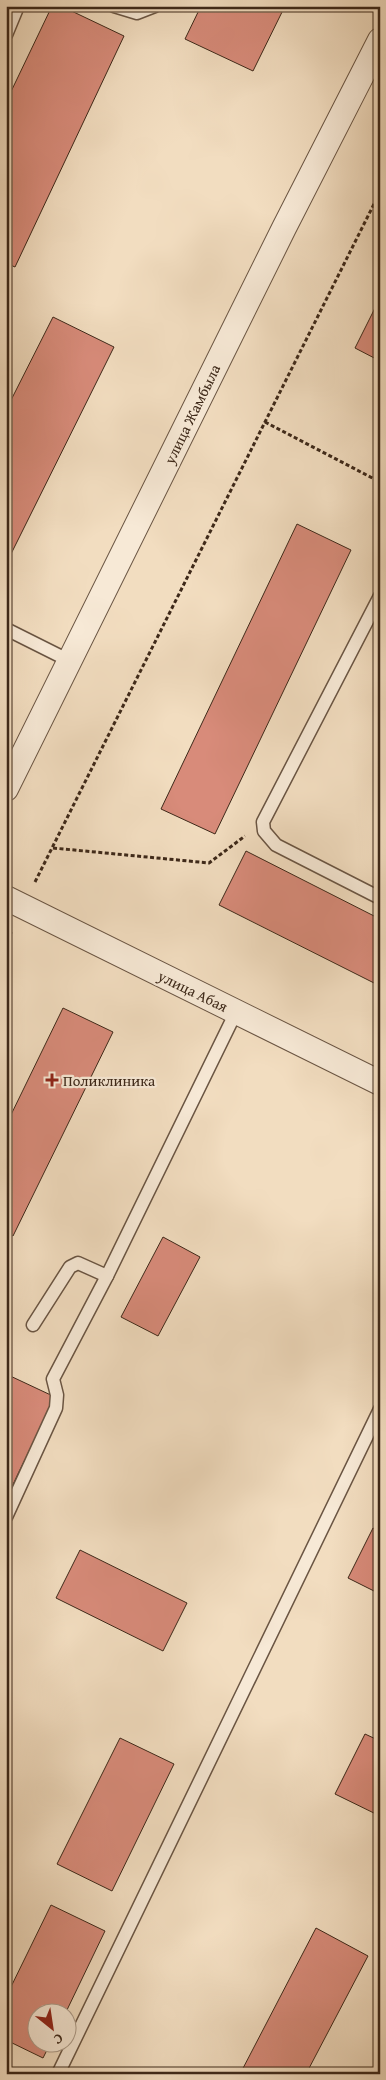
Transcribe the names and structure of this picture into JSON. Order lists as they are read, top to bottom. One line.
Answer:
{"streets":{"street":["улица Жамбыла","улица Абая"]},"places":{"health":["Поликлиника"]},"north":"bottom right"}
